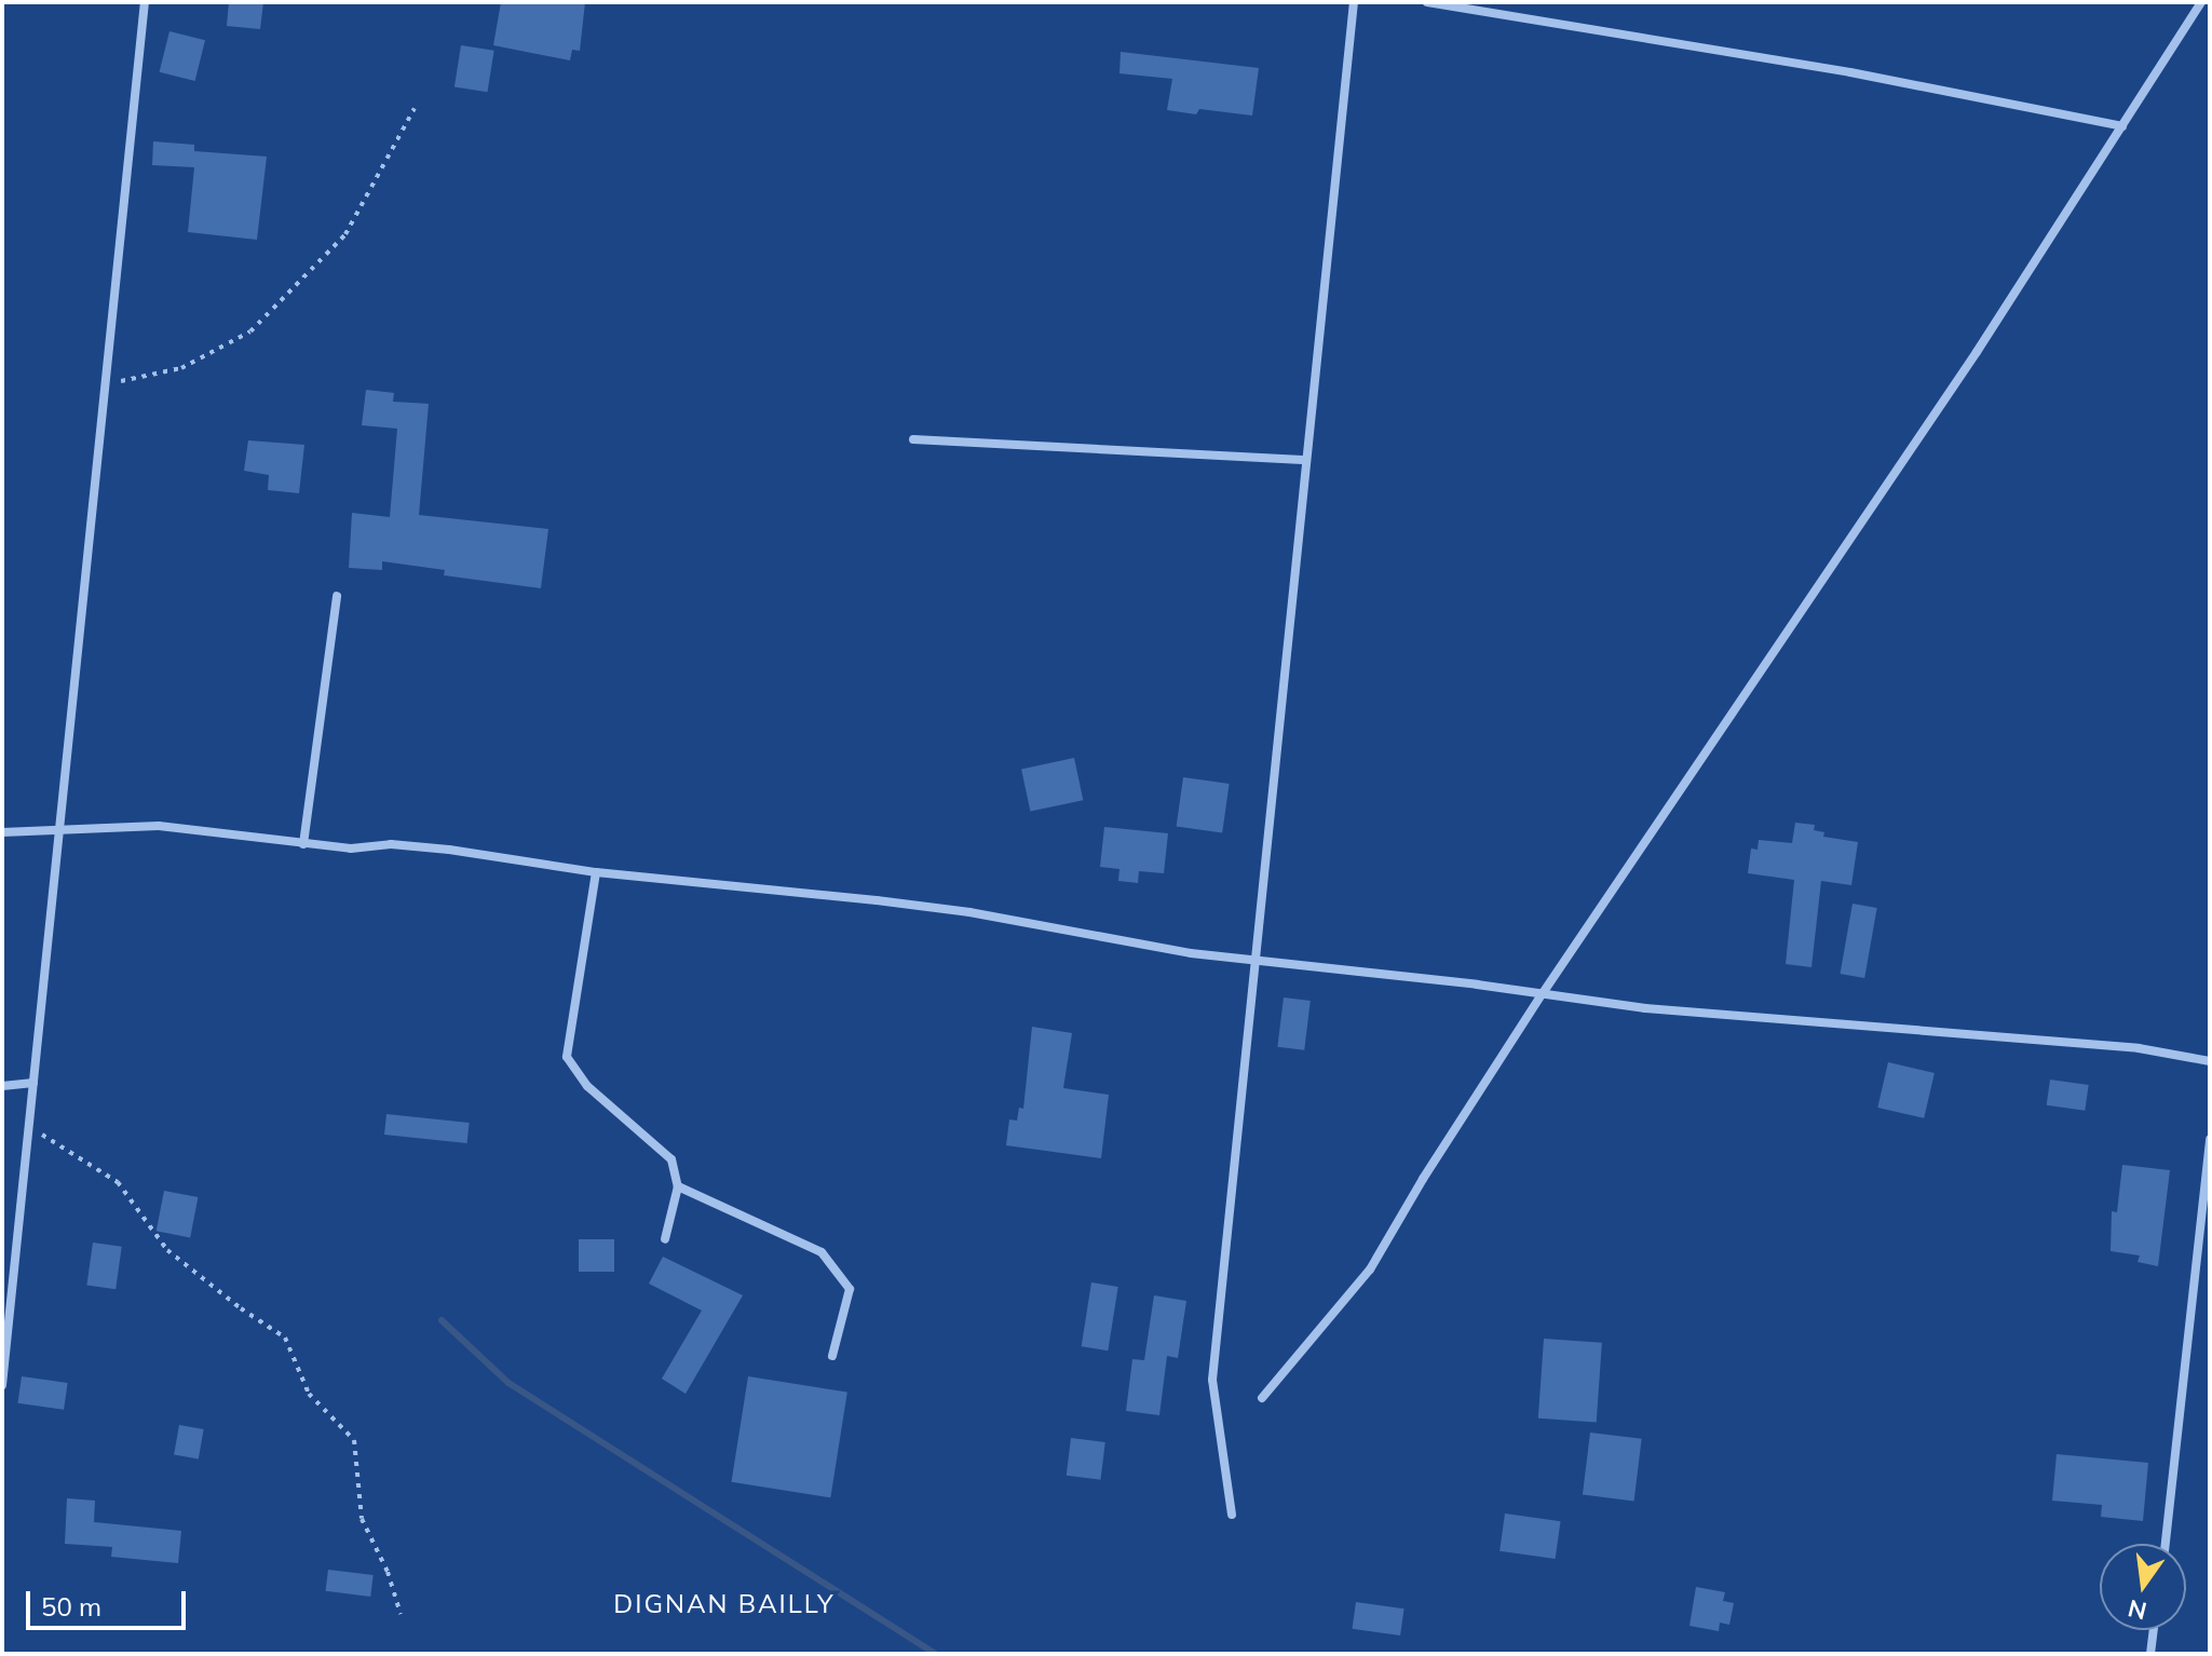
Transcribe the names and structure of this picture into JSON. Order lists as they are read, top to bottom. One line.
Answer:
{"districts":["DIGNAN BAILLY"],"scale_bar":"50 m","north":"bottom"}
